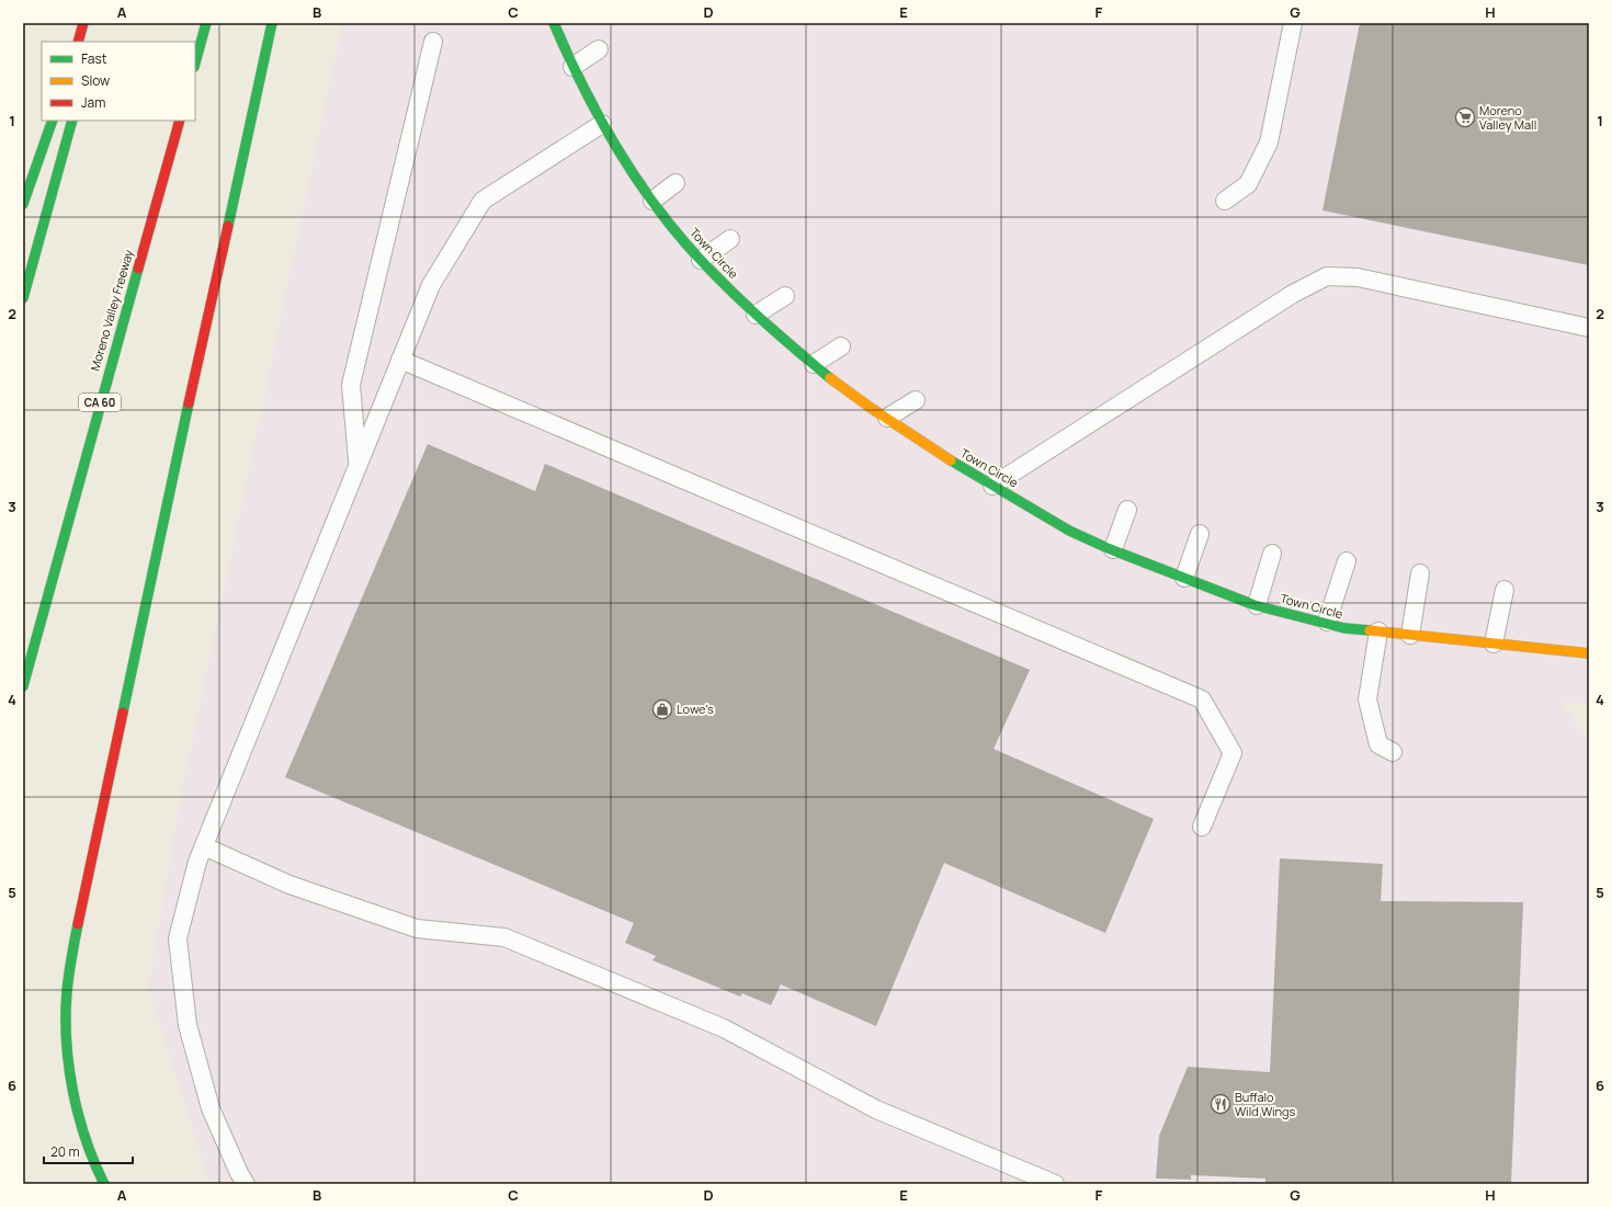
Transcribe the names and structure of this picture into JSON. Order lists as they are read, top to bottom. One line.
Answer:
{"streets":{"main road":["Town Circle","Moreno Valley Freeway","CA 60"]},"places":{"supermarket":["Moreno Valley Mall"],"shop":["Lowe's"],"restaurant":["Buffalo Wild Wings"]},"legend":["Fast","Slow","Jam"],"scale_bar":"20 m","grid":{"columns":["A","B","C","D","E","F","G","H"],"rows":["1","2","3","4","5","6"]}}
